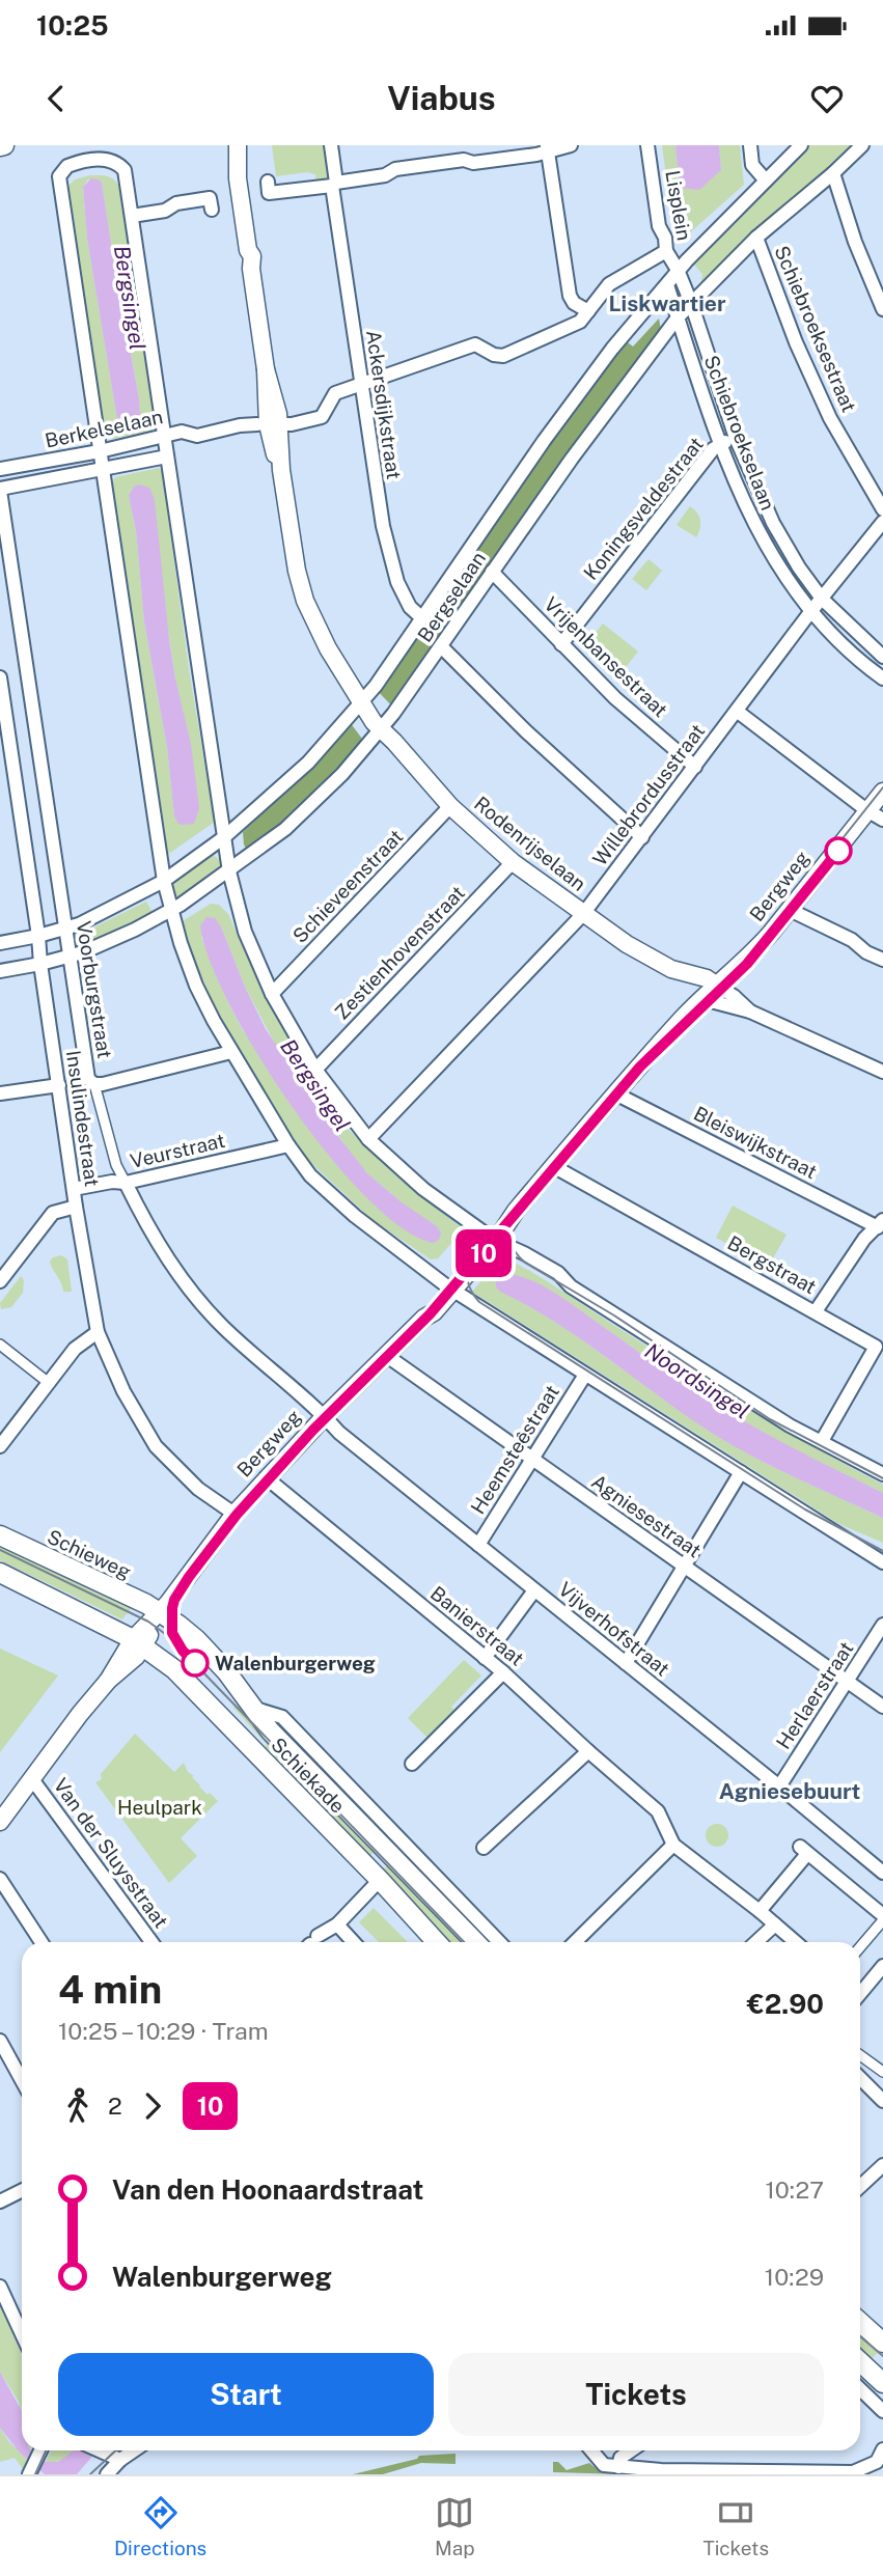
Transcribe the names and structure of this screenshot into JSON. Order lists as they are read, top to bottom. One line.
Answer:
{"streets":{"main road":["Schieweg","Schiekade"],"street":["Lisplein","Schiebroeksestraat","Ackersdijkstraat","Berkelselaan","Schiebroekselaan","Koningsveldestraat","Bergselaan","Vrijenbansestraat","Willebrordusstraat","Rodenrijselaan","Schieveenstraat","Bergweg","Zestienhovenstraat","Voorburgstraat","Insulindestraat","Bleiswijkstraat","Veurstraat","Bergstraat","Heemsteêstraat","Agniesestraat","Banierstraat","Vijverhofstraat","Herlaerstraat","Van der Sluysstraat"]},"crossings":[["Lisplein","Schiebroekselaan"],["Lisplein","Bergselaan"],["Schiebroeksestraat","Bergselaan"],["Ackersdijkstraat","Berkelselaan"],["Ackersdijkstraat","Bergselaan"],["Berkelselaan","Rodenrijselaan"],["Berkelselaan","Voorburgstraat"],["Schiebroekselaan","Koningsveldestraat"],["Schiebroekselaan","Bergselaan"],["Schiebroekselaan","Willebrordusstraat"],["Koningsveldestraat","Vrijenbansestraat"],["Bergselaan","Vrijenbansestraat"],["Bergselaan","Rodenrijselaan"],["Bergselaan","Voorburgstraat"],["Bergselaan","Insulindestraat"],["Vrijenbansestraat","Willebrordusstraat"],["Willebrordusstraat","Rodenrijselaan"],["Rodenrijselaan","Schieveenstraat"],["Rodenrijselaan","Bergweg"],["Rodenrijselaan","Zestienhovenstraat"],["Bergweg","Voorburgstraat"],["Bergweg","Insulindestraat"],["Bergweg","Bleiswijkstraat"],["Bergweg","Bergstraat"],["Bergweg","Agniesestraat"],["Bergweg","Schieweg"],["Bergweg","Banierstraat"],["Bergweg","Vijverhofstraat"],["Bergweg","Schiekade"],["Voorburgstraat","Veurstraat"],["Voorburgstraat","Vijverhofstraat"],["Insulindestraat","Veurstraat"],["Heemsteêstraat","Agniesestraat"],["Heemsteêstraat","Vijverhofstraat"],["Agniesestraat","Herlaerstraat"],["Schieweg","Schiekade"],["Vijverhofstraat","Herlaerstraat"]],"districts":["Liskwartier","Agniesebuurt"],"water":["Bergsingel","Noordsingel"],"parks":["Heulpark"],"places":["Walenburgerweg"],"lines":["tram line 10"],"page":{"status":"10:25","header":"Viabus","on_map":"10","heading":["4 min","10:25 – 10:29 · Tram","€2.90"],"legs":["2","10"],"list":[{"name":"Van den Hoonaardstraat","value":"10:27"},{"name":"Walenburgerweg","value":"10:29"}],"buttons":["Start","Tickets"],"tabs":["Directions","Map","Tickets"]}}
